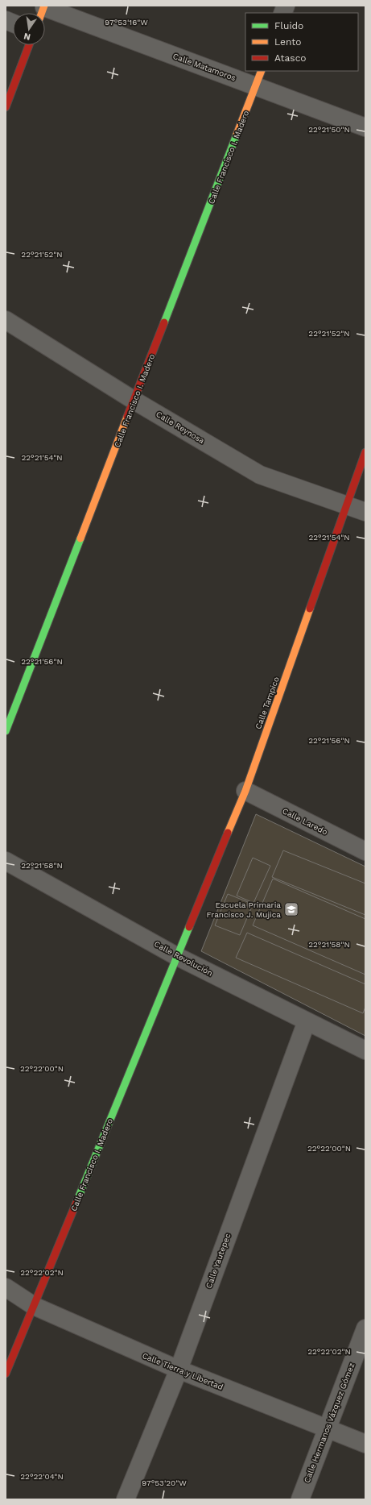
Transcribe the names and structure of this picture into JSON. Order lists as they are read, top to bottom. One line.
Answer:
{"streets":{"street":["Calle Matamoros","Calle Francisco I. Madero","Calle Reynosa","Calle Tampico","Calle Laredo","Calle Revolución","Calle Yautepec","Calle Tierra y Libertad","Calle Hermanos Vázquez Gómez"]},"crossings":[["Calle Matamoros","Calle Francisco I. Madero"],["Calle Francisco I. Madero","Calle Reynosa"],["Calle Francisco I. Madero","Calle Tampico"],["Calle Francisco I. Madero","Calle Revolución"],["Calle Francisco I. Madero","Calle Tierra y Libertad"],["Calle Reynosa","Calle Tampico"],["Calle Tampico","Calle Laredo"],["Calle Tampico","Calle Revolución"],["Calle Revolución","Calle Yautepec"],["Calle Yautepec","Calle Tierra y Libertad"],["Calle Tierra y Libertad","Calle Hermanos Vázquez Gómez"]],"places":{"school or university":["Escuela Primaria Francisco J. Mujica"]},"legend":["Fluido","Lento","Atasco"],"north":"bottom","coordinates":["97°53'16\"W","22°21'50\"N","22°21'52\"N","22°21'54\"N","22°21'56\"N","22°21'58\"N","22°22'00\"N","22°22'02\"N","22°22'04\"N","97°53'20\"W"]}
